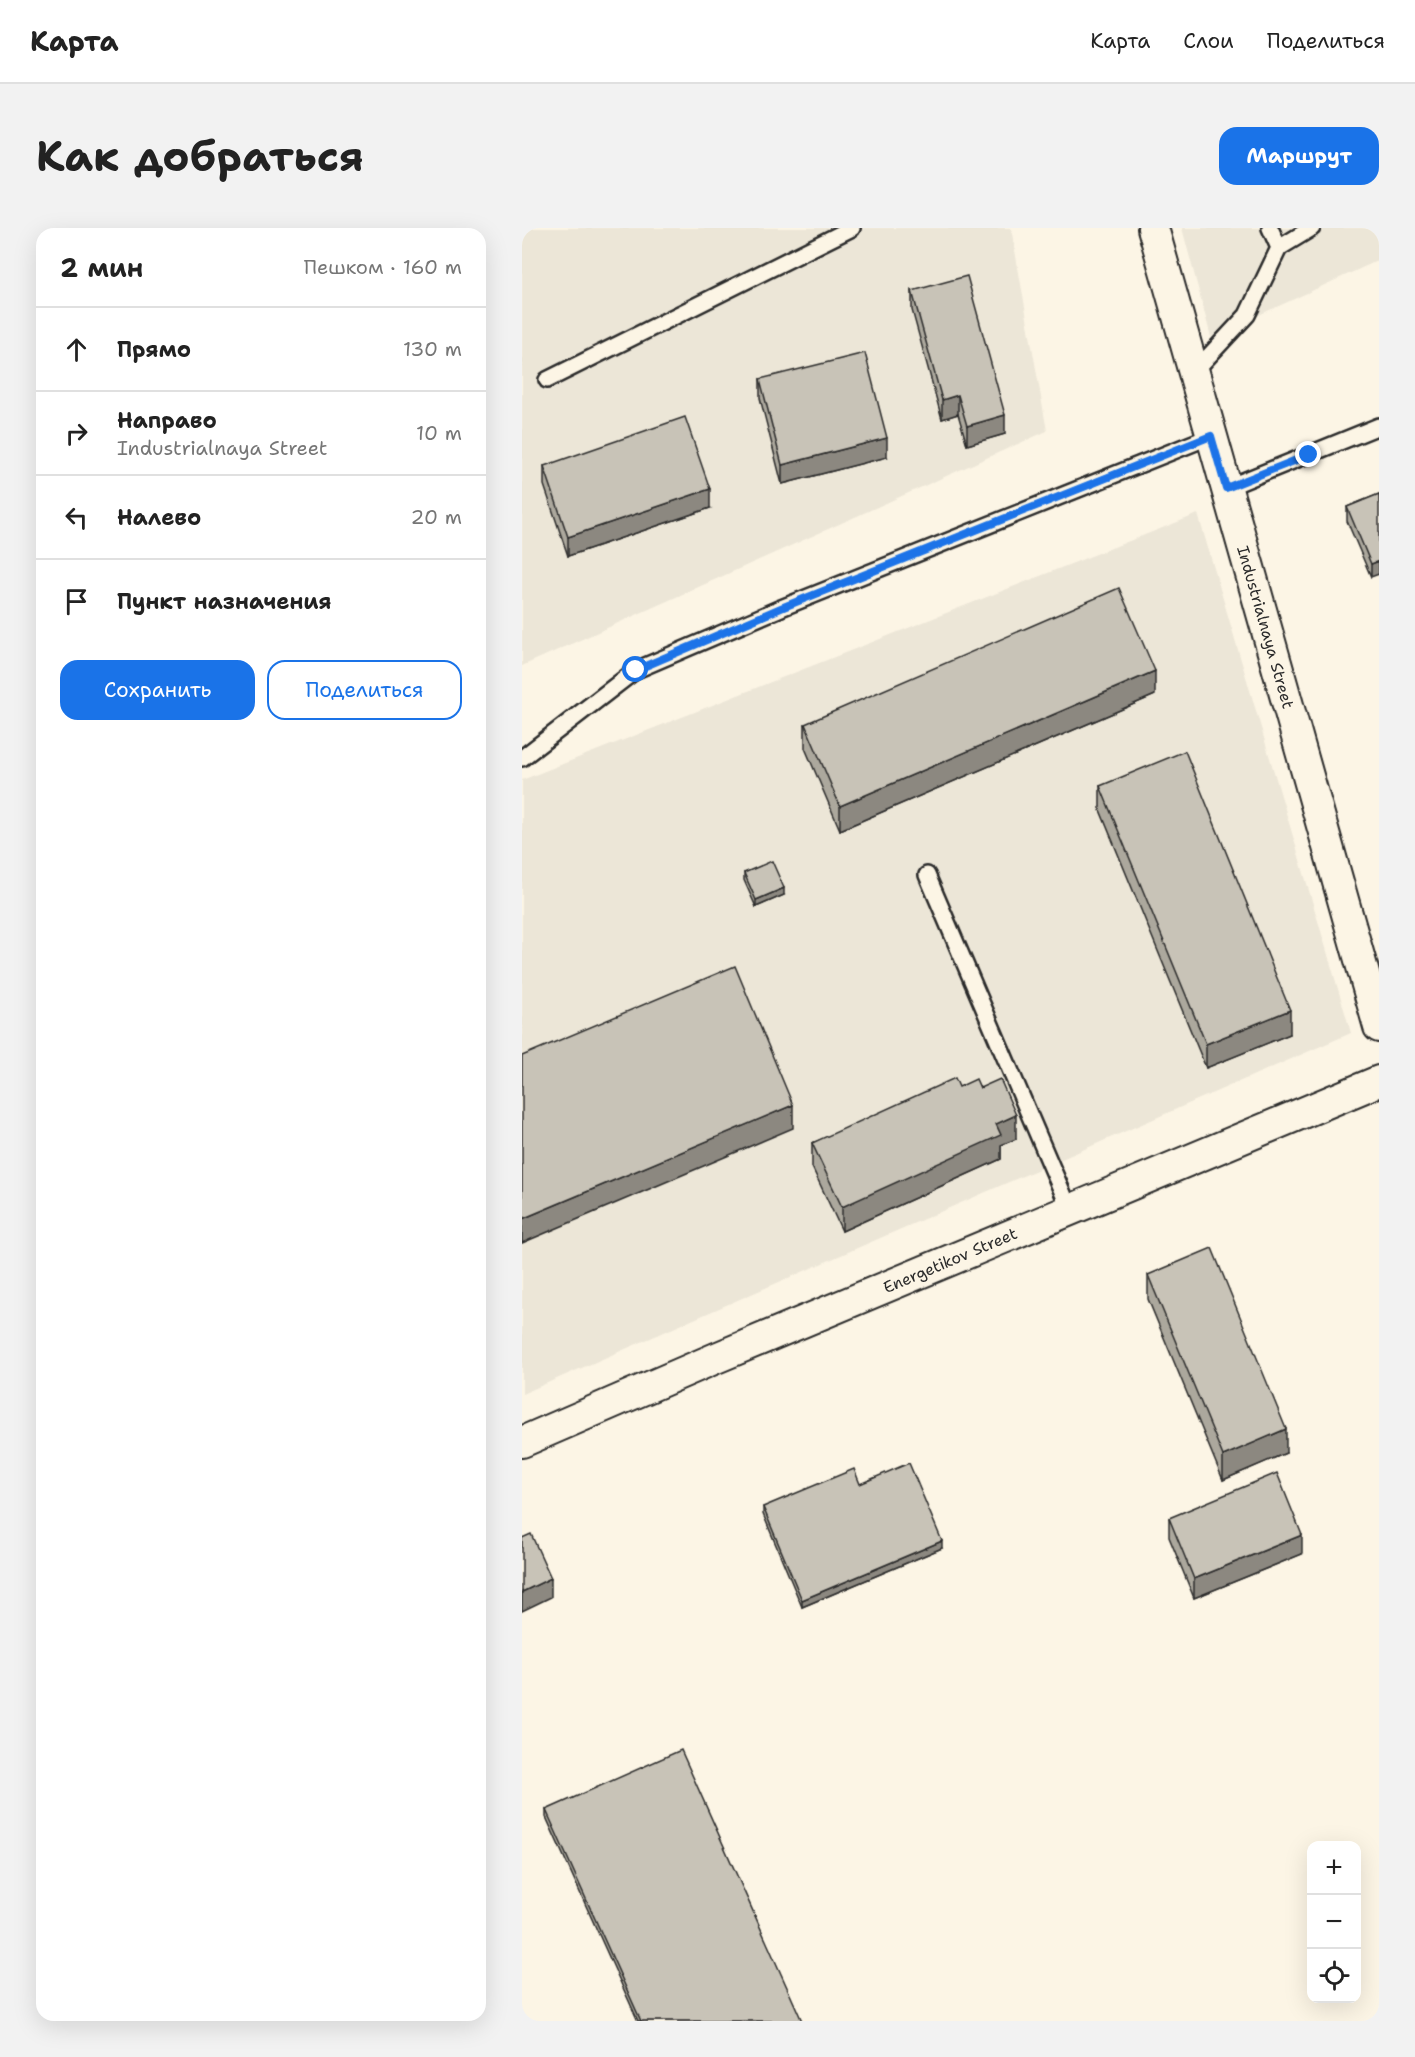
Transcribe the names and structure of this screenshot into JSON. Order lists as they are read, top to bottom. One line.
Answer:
{"streets":{"street":["Industrialnaya Street","Energetikov Street"]},"page":{"header":"Карта","nav":["Карта","Слои","Поделиться"],"buttons":["Маршрут",["Сохранить","Поделиться"]],"title":"Как добраться","heading":["2 мин","Пешком · 160 m"],"list":[["Прямо","130 m"],["Направо","Industrialnaya Street","10 m"],["Налево","20 m"],"Пункт назначения"],"map_buttons":["+","−"]}}
